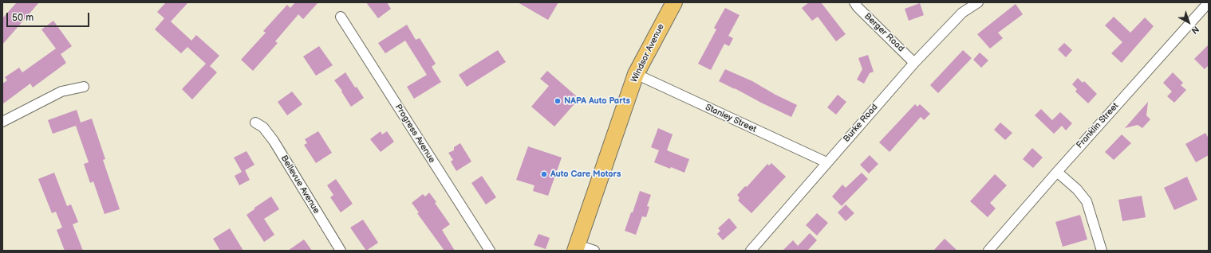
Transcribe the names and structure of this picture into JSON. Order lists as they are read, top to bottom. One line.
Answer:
{"streets":{"main road":["Windsor Avenue"],"street":["Berger Road","Stanley Street","Burke Road","Franklin Street","Progress Avenue","Bellevue Avenue"]},"crossings":[["Berger Road","Burke Road"],["Windsor Avenue","Stanley Street"],["Stanley Street","Burke Road"]],"places":["NAPA Auto Parts","Auto Care Motors"],"scale_bar":"50 m","north":"bottom right"}
